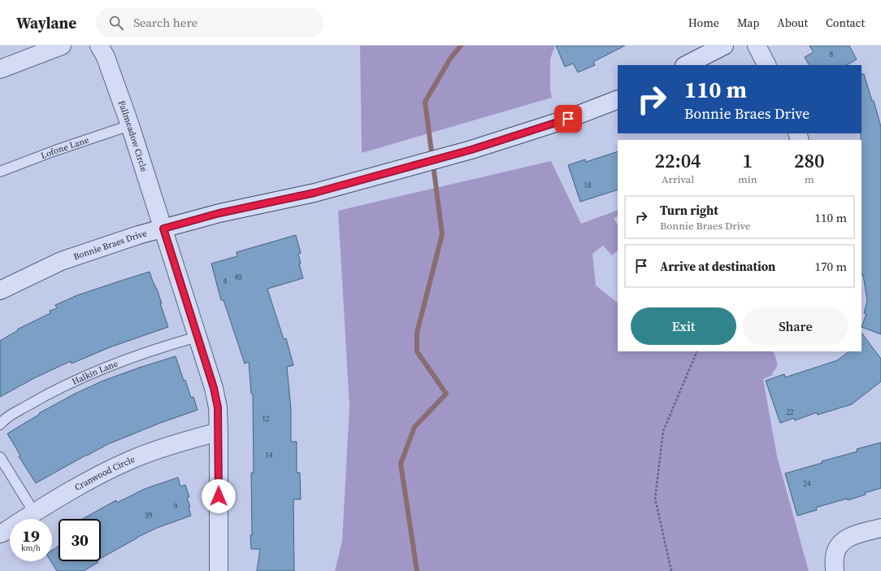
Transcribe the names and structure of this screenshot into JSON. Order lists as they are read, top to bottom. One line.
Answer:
{"streets":{"street":["Fallmeadow Circle","Bonnie Braes Drive","Cranwood Circle"],"lane":["Lofone Lane","Halkin Lane"]},"crossings":[["Fallmeadow Circle","Lofone Lane"],["Fallmeadow Circle","Bonnie Braes Drive"]],"house_numbers":["8","18","40","4","22","12","14","24","9","39"],"page":{"header":"Waylane","search":"Search here","nav":["Home","Map","About","Contact"],"turn":["110 m","Bonnie Braes Drive"],"eta":["22:04","Arrival","1","min","280","m"],"list":[{"name":"Turn right","note":"Bonnie Braes Drive","value":"110 m"},{"name":"Arrive at destination","value":"170 m"}],"buttons":["Exit","Share"],"speed":"19 km/h","limit":"30"}}
